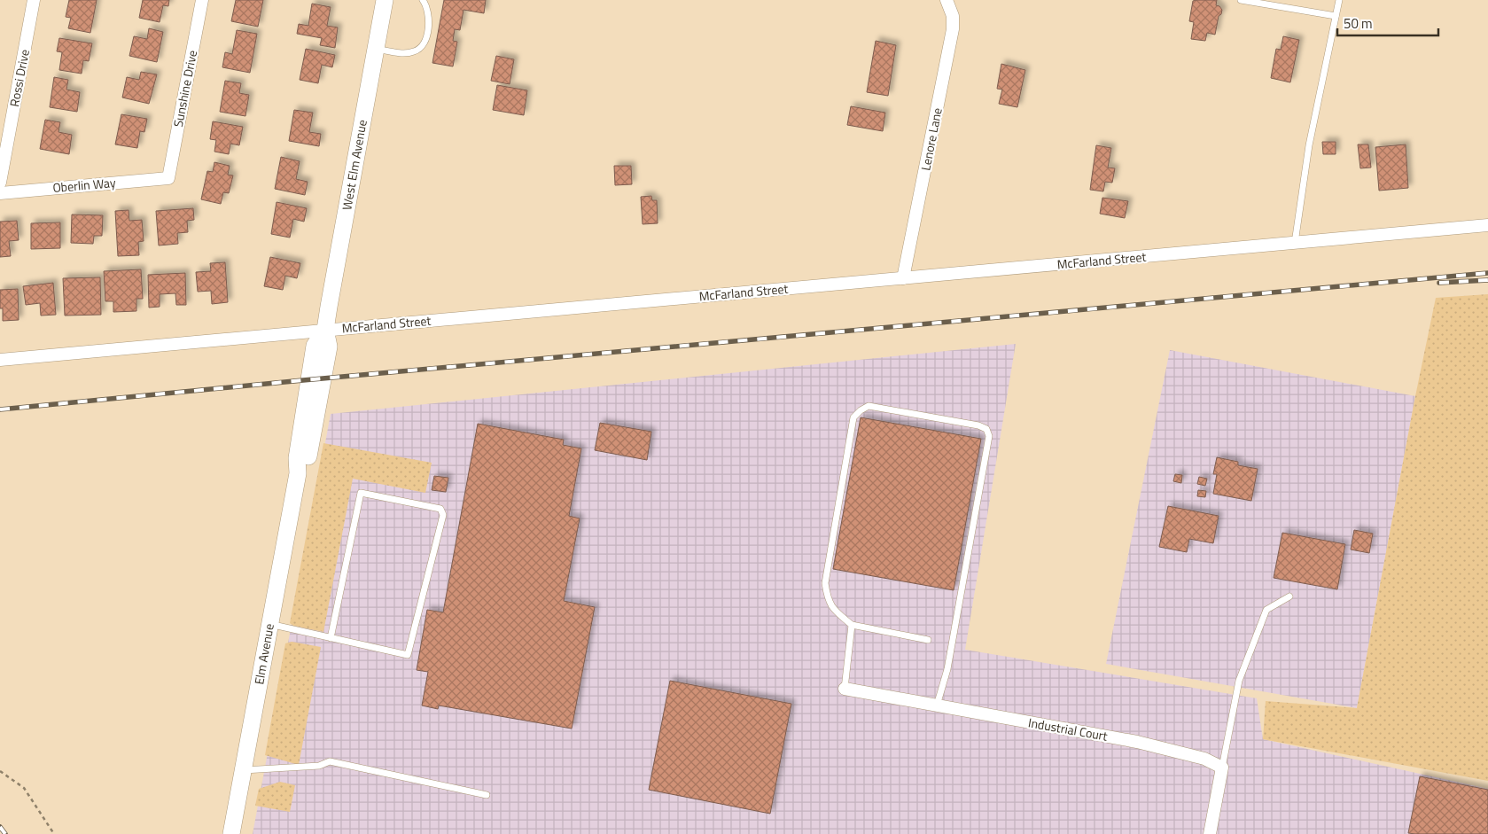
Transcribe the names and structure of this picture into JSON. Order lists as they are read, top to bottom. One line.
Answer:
{"streets":{"street":["Rossi Drive","Sunshine Drive","Lenore Lane","West Elm Avenue","Oberlin Way","McFarland Street","Elm Avenue","Industrial Court"]},"crossings":[["Sunshine Drive","Oberlin Way"],["Lenore Lane","McFarland Street"],["West Elm Avenue","McFarland Street"],["West Elm Avenue","Elm Avenue"]],"scale_bar":"50 m"}
